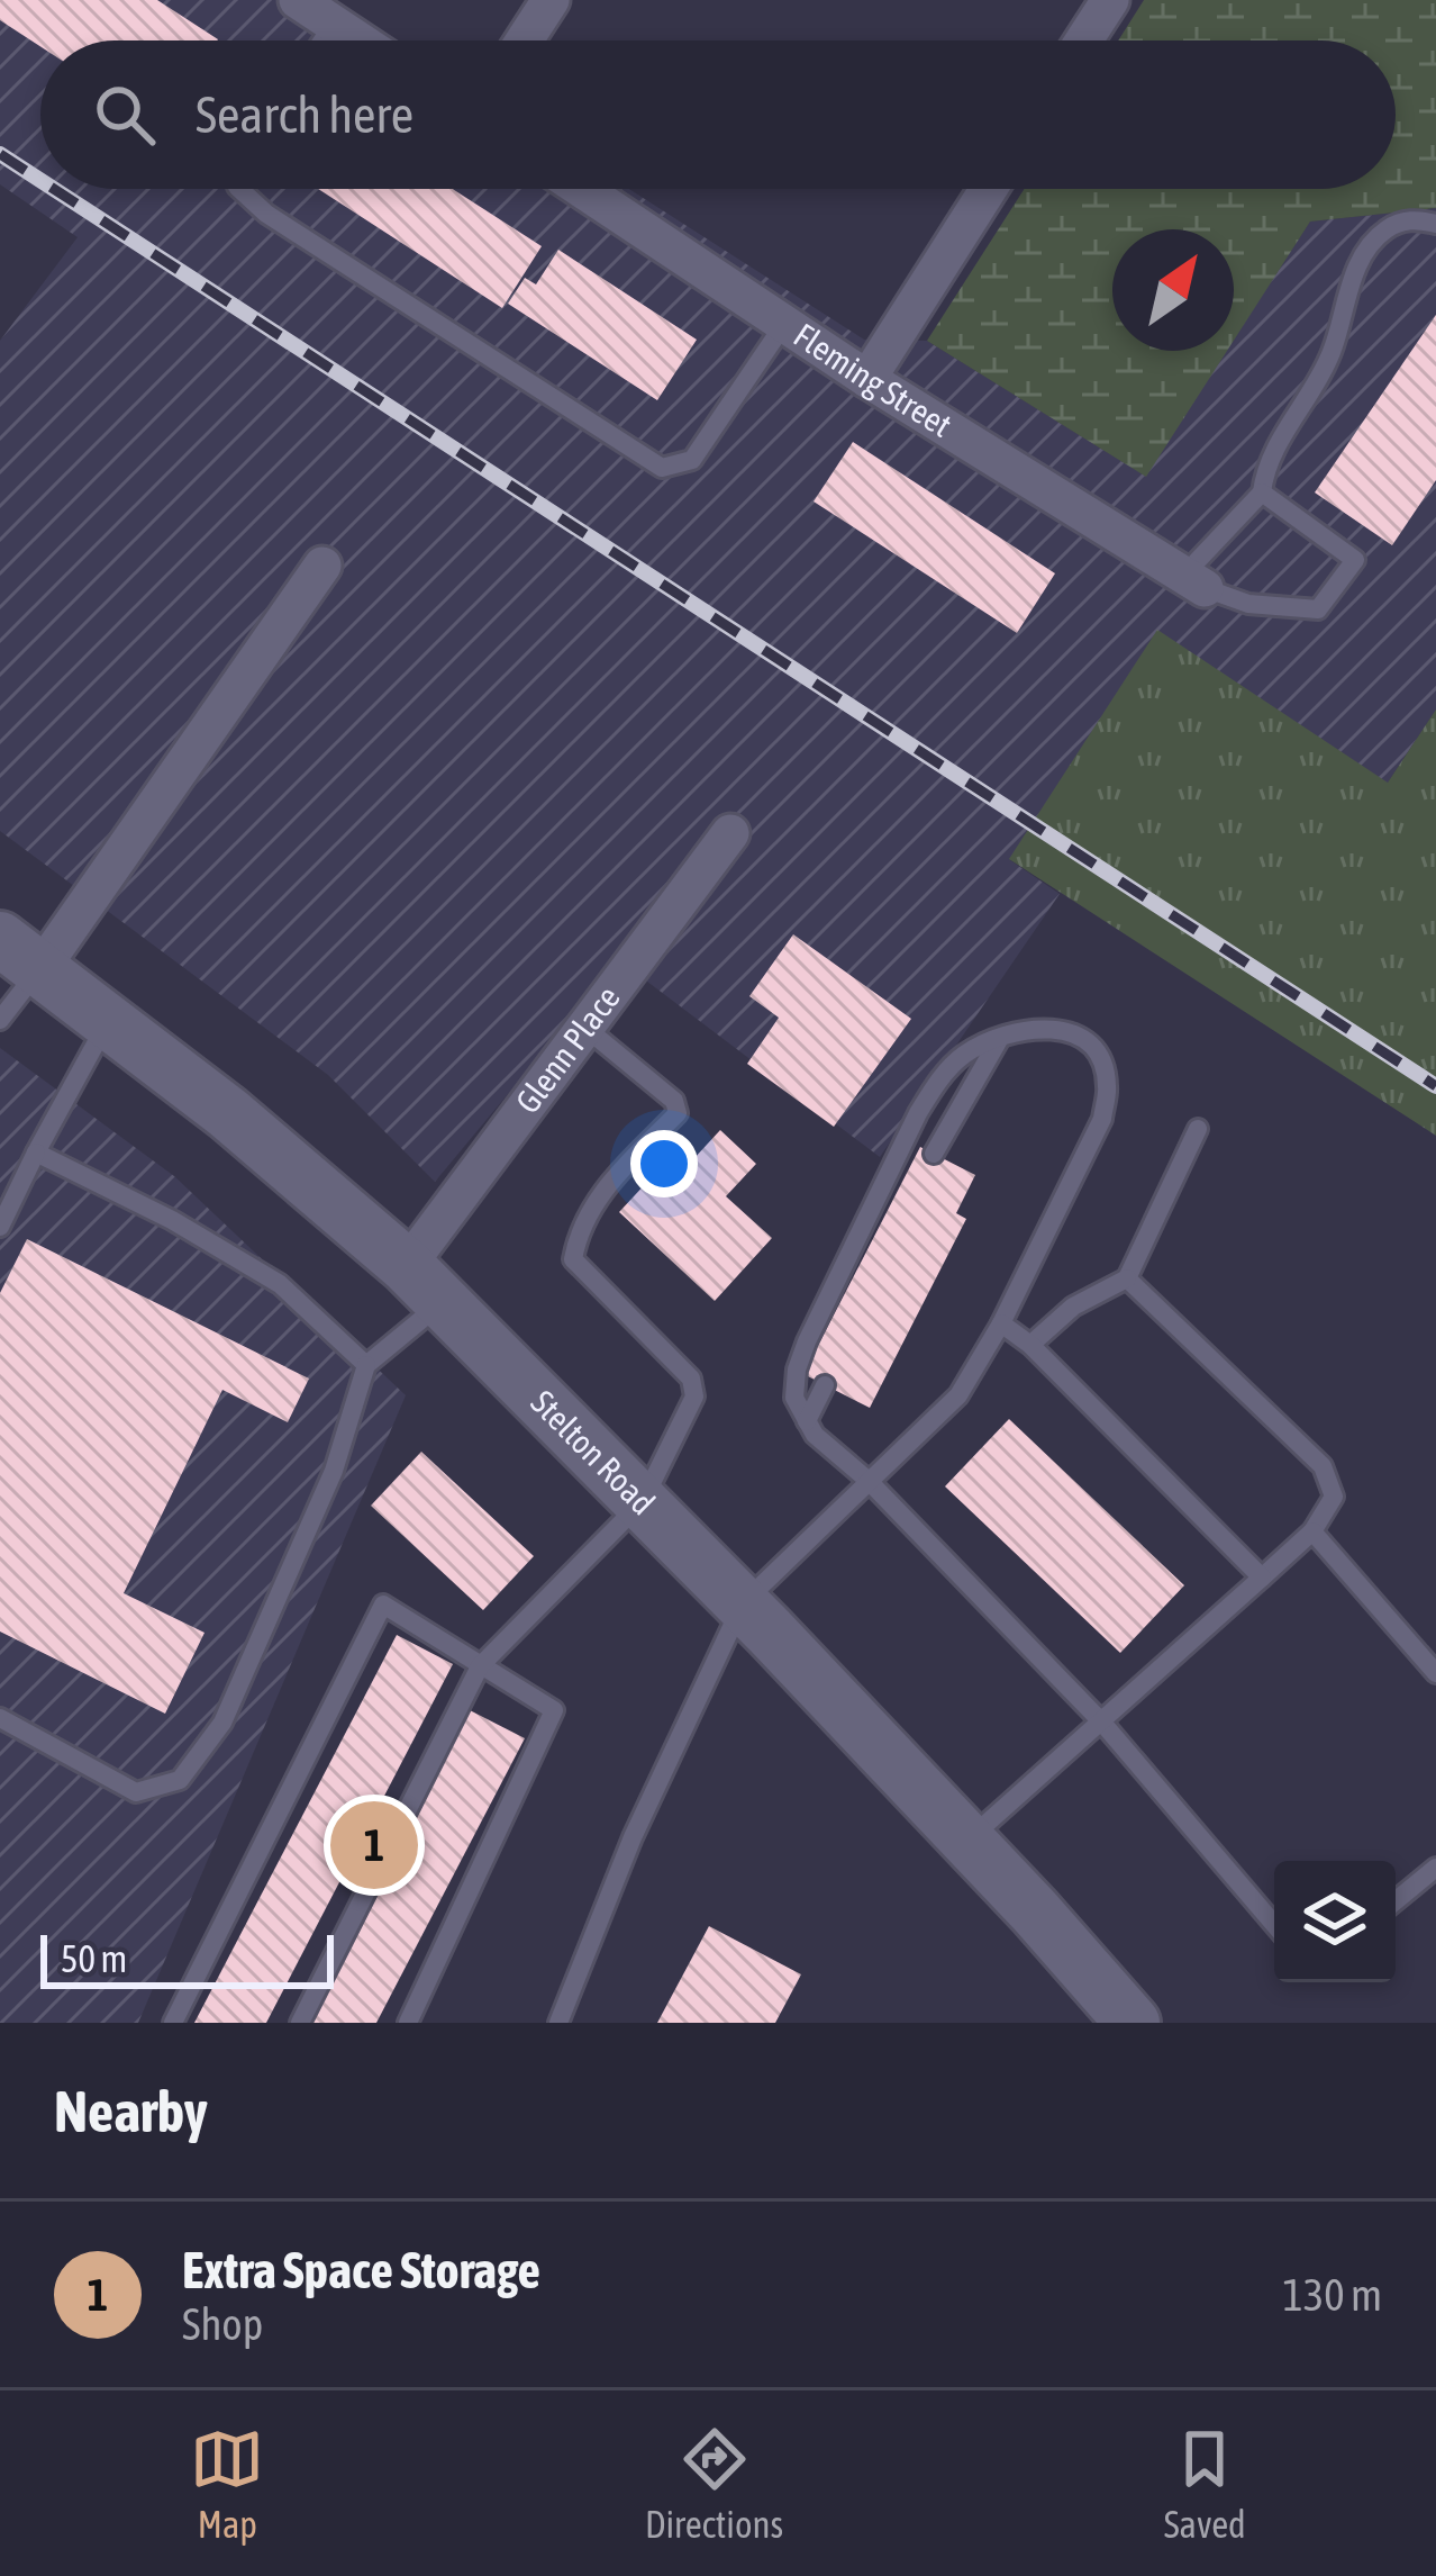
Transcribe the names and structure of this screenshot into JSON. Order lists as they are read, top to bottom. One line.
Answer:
{"streets":{"main road":["Stelton Road"],"street":["Fleming Street","Glenn Place"]},"crossings":[["Glenn Place","Stelton Road"]],"scale_bar":"50 m","north":"top right","page":{"search":"Search here","pins":"1","scale":"50 m","heading":"Nearby","list":[{"mark":"1","name":"Extra Space Storage","note":"Shop","value":"130 m"}],"nav":["Map","Directions","Saved"]}}
